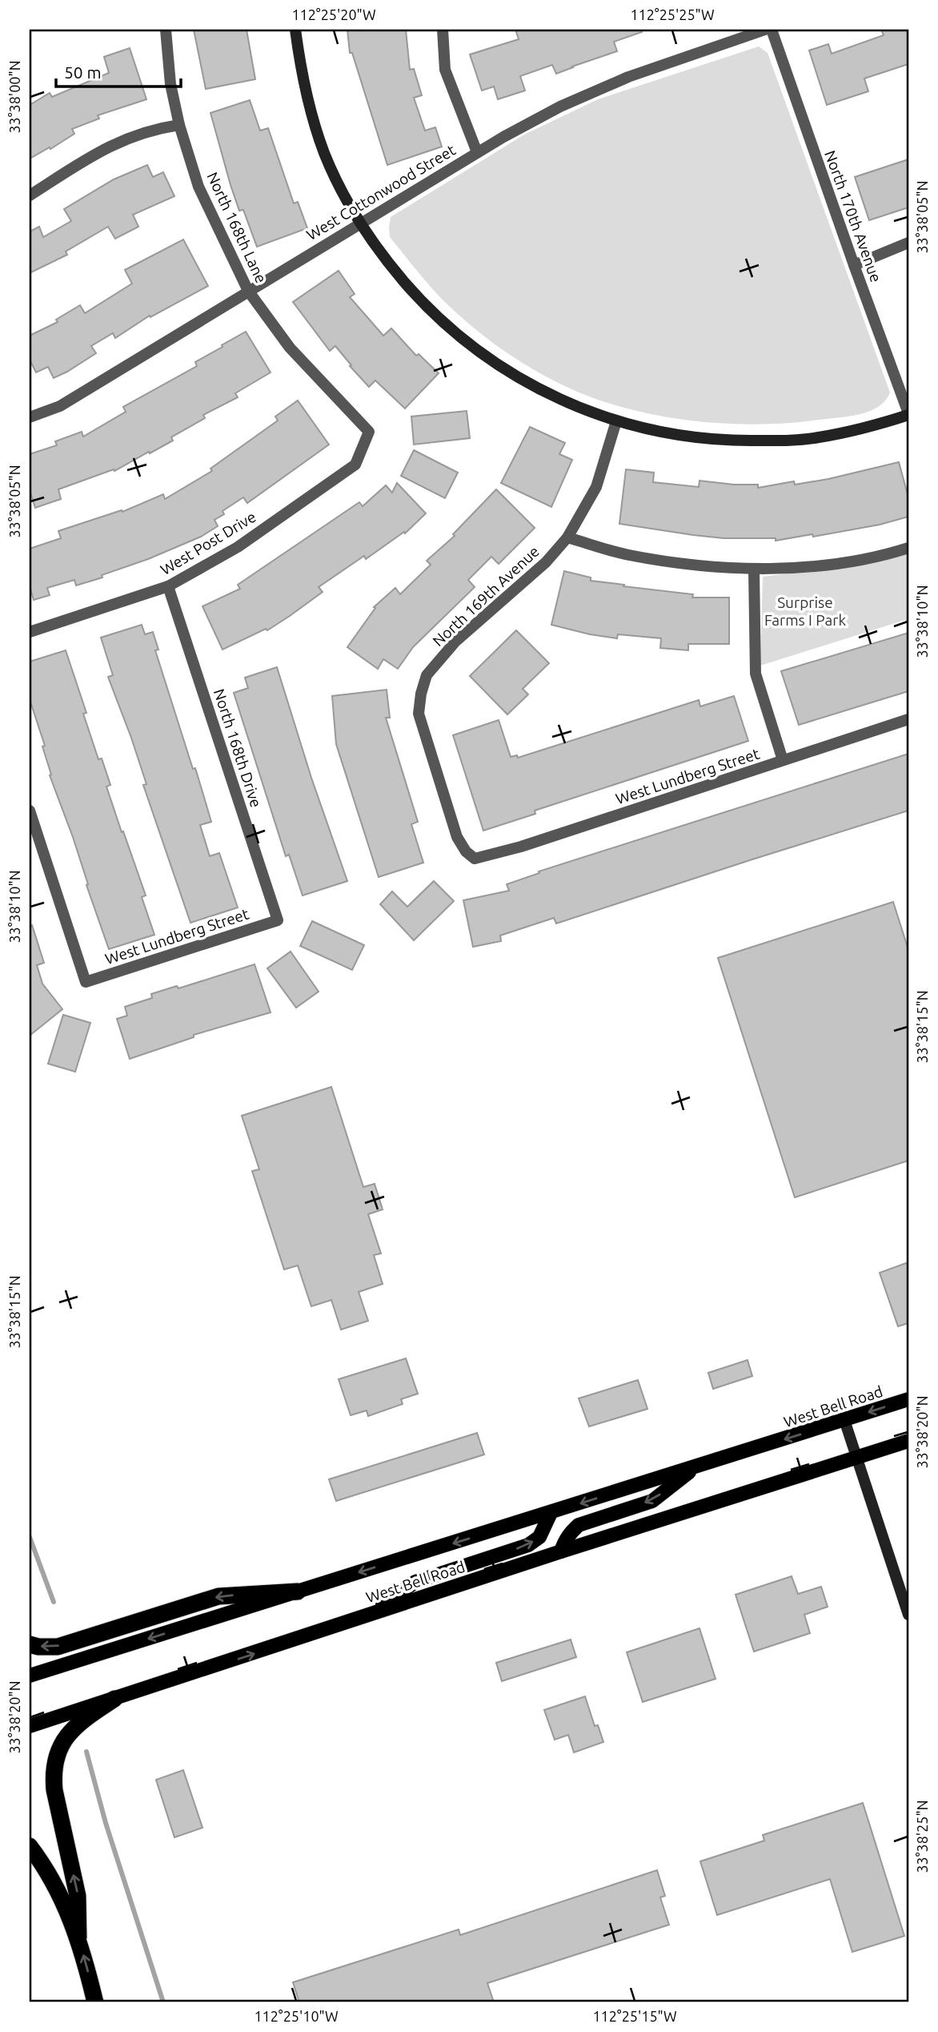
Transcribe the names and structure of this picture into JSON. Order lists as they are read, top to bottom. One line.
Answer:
{"streets":{"main road":["West Bell Road"],"street":["West Cottonwood Street","North 170th Avenue","North 168th Lane","West Post Drive","North 169th Avenue","North 168th Drive","West Lundberg Street"]},"crossings":[["West Cottonwood Street","North 168th Lane"],["North 168th Lane","West Post Drive"],["West Post Drive","North 168th Drive"],["North 169th Avenue","West Lundberg Street"],["North 168th Drive","West Lundberg Street"]],"parks":["Surprise Farms I Park"],"scale_bar":"50 m","coordinates":["112°25'20\"W","112°25'25\"W","33°38'00\"N","33°38'05\"N","33°38'10\"N","33°38'15\"N","33°38'20\"N","33°38'25\"N","112°25'10\"W","112°25'15\"W"]}
